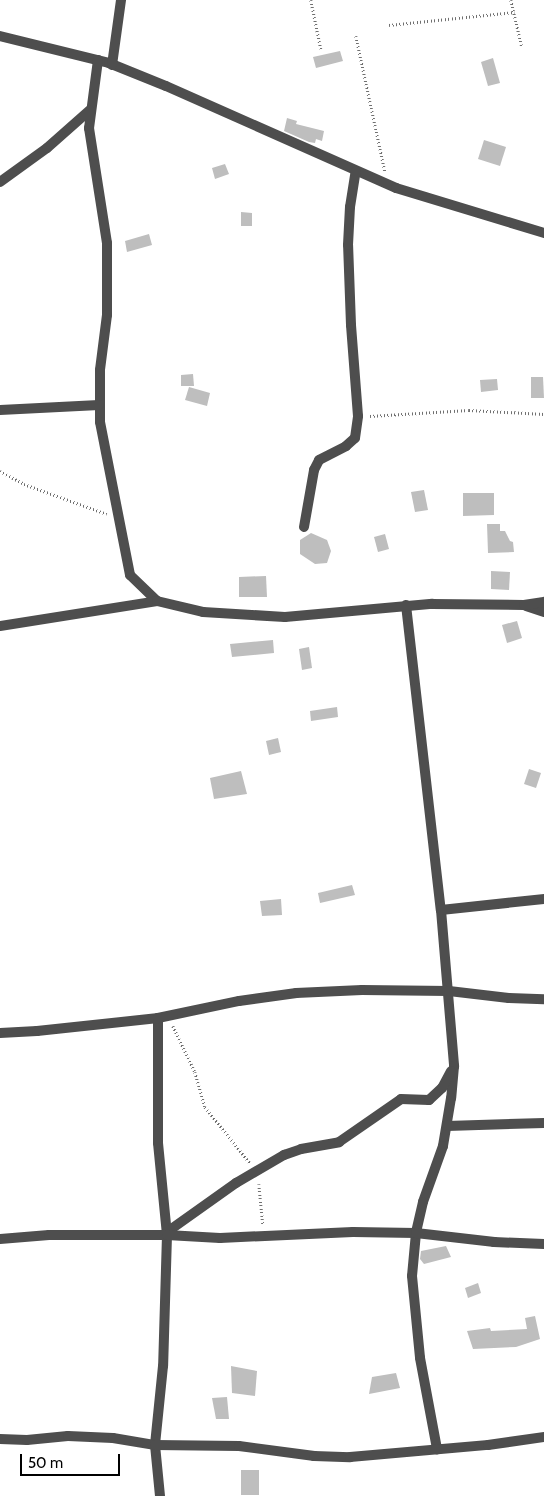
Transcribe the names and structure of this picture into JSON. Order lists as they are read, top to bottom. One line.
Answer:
{"scale_bar":"50 m"}
